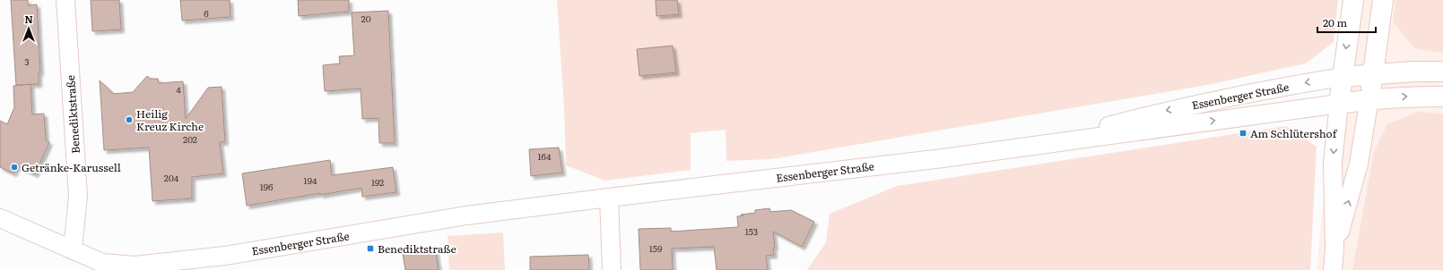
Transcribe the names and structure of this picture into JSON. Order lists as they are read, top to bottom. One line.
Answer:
{"streets":{"street":["Essenberger Straße","Benediktstraße"]},"crossings":[["Essenberger Straße","Benediktstraße"]],"places":{"other":["Heilig Kreuz Kirche","Getränke-Karussell"],"transit":["Am Schlütershof","Benediktstraße"]},"house_numbers":["6","20","3","4","202","164","204","194","192","196","153","159"],"scale_bar":"20 m","north":"top"}
